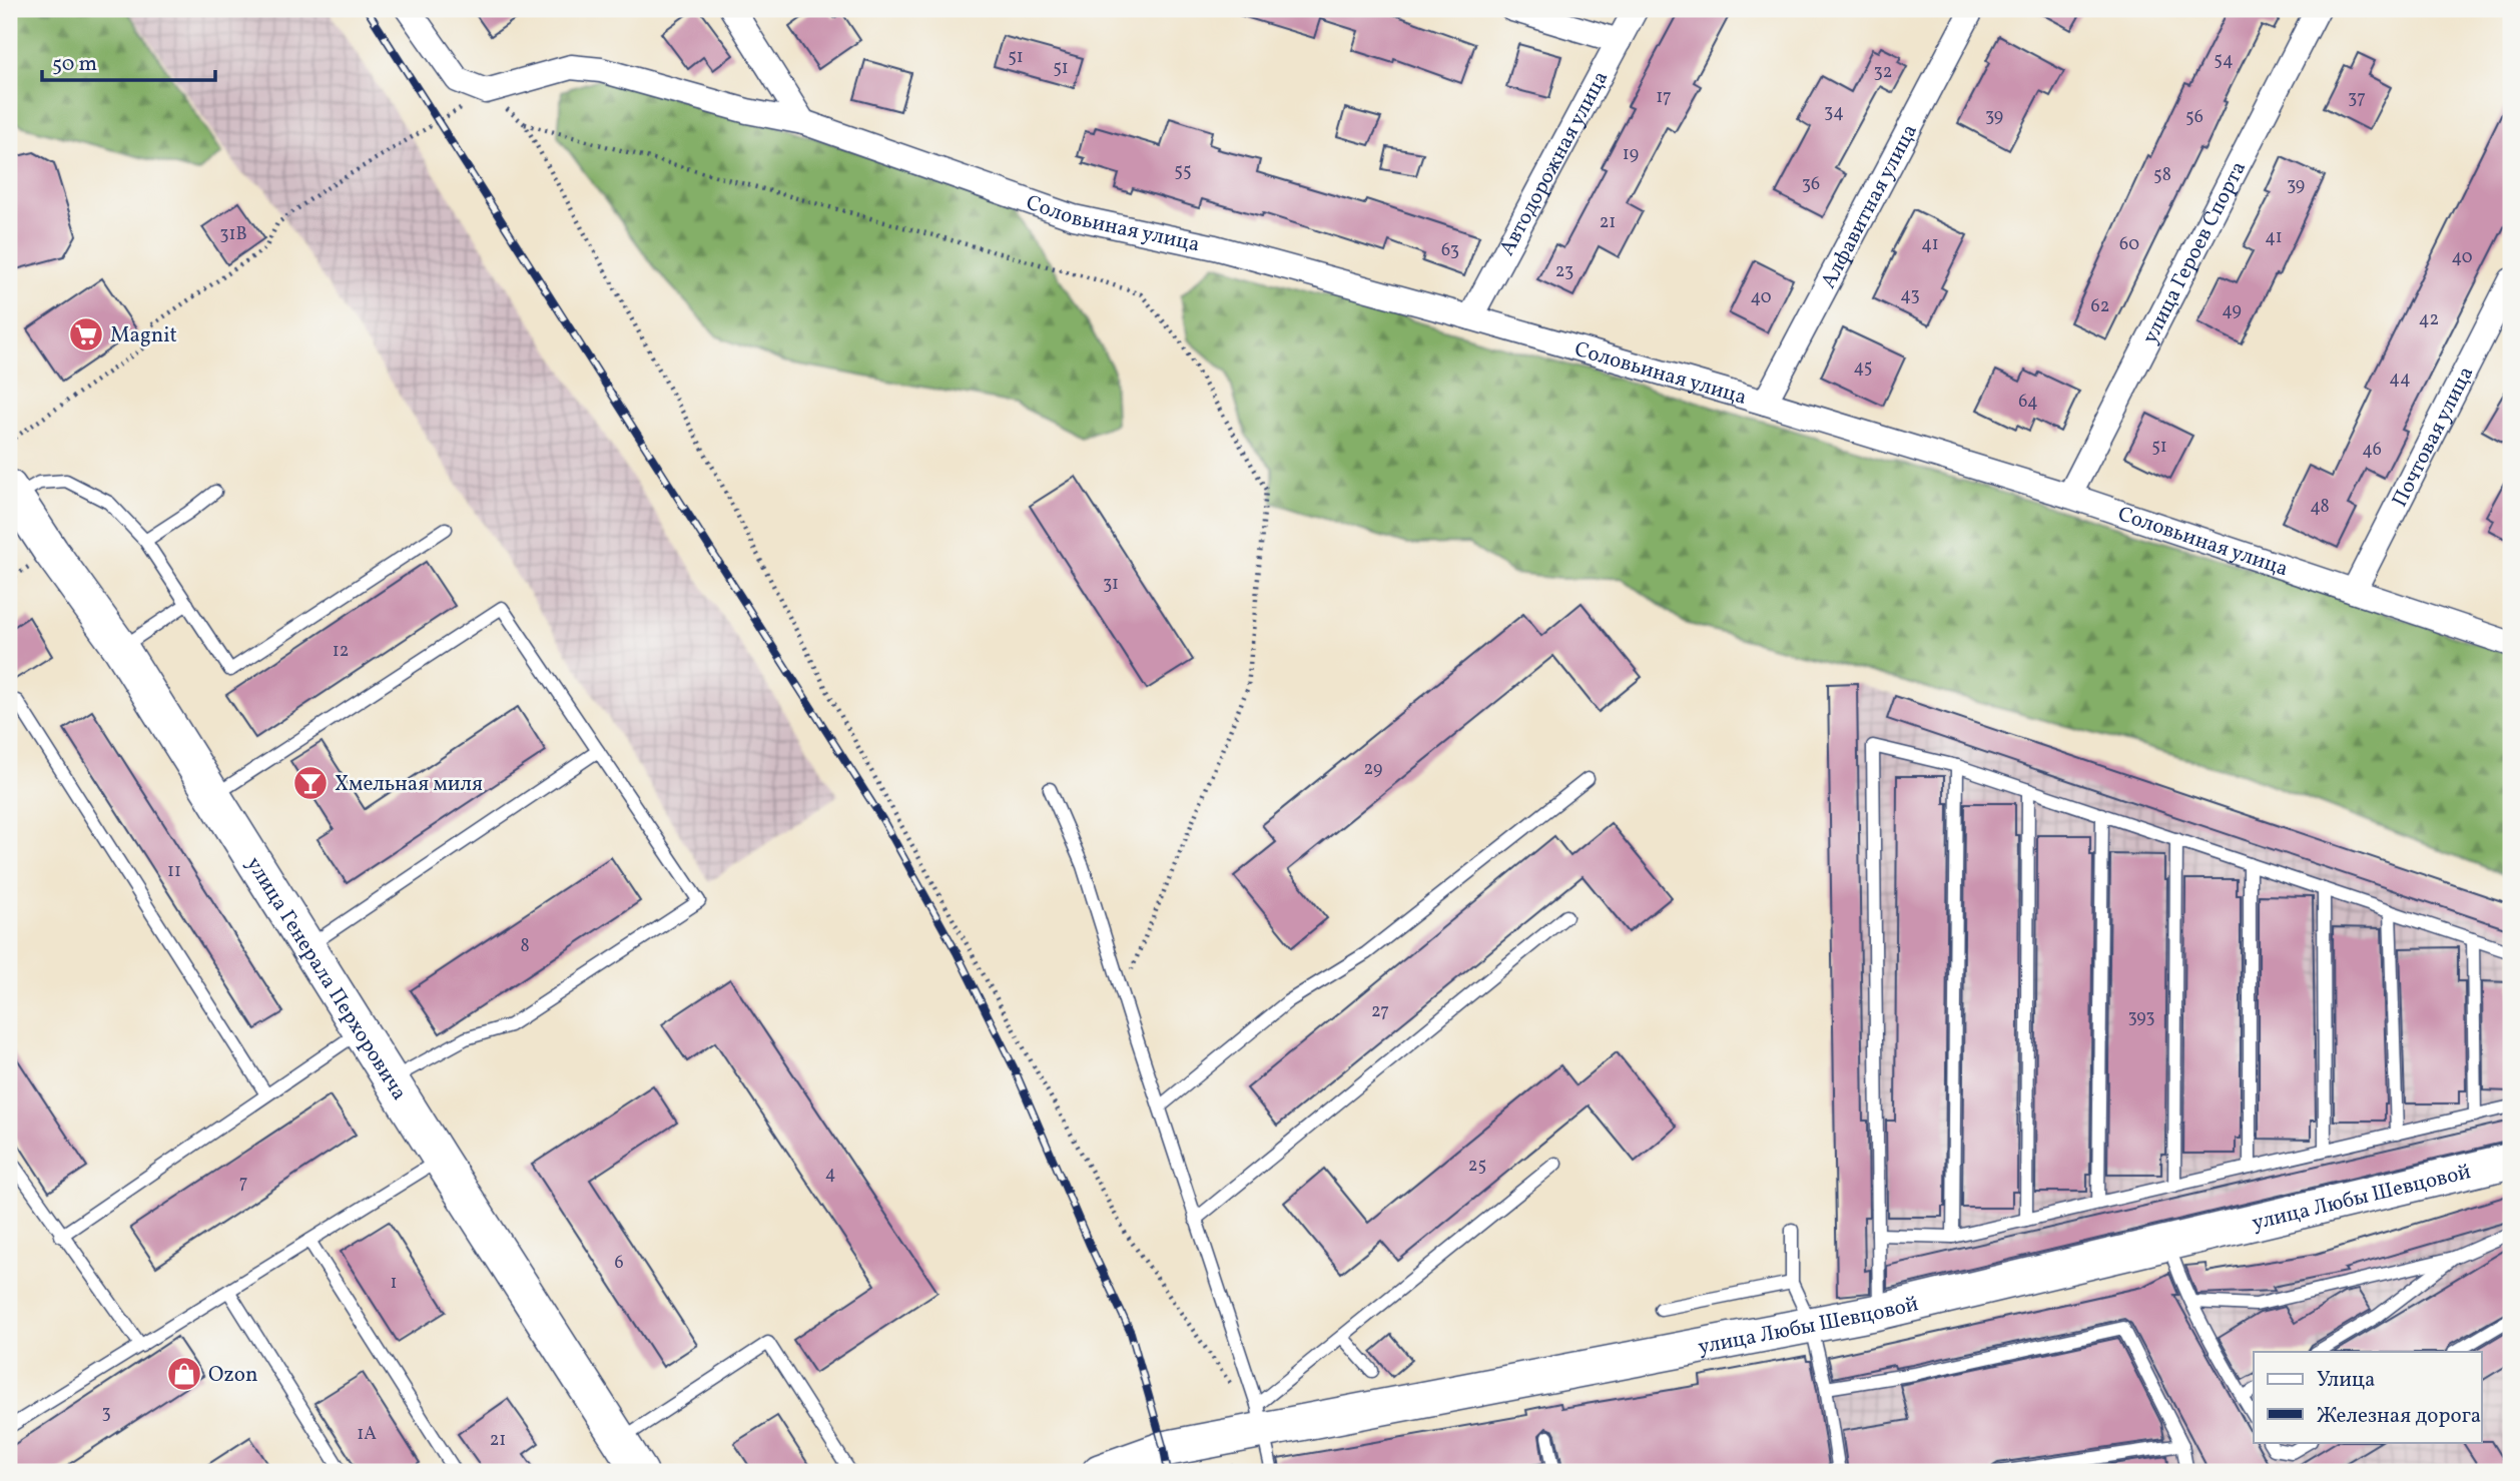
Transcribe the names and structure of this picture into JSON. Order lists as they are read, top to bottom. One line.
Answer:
{"streets":{"street":["Автодорожная улица","Алфавитная улица","Соловьиная улица","улица Героев Спорта","Почтовая улица","улица Генерала Перхоровича","улица Любы Шевцовой"]},"crossings":[["Автодорожная улица","Соловьиная улица"],["Алфавитная улица","Соловьиная улица"],["Соловьиная улица","улица Героев Спорта"],["Соловьиная улица","Почтовая улица"]],"places":{"supermarket":["Magnit"],"bar":["Хмельная миля"],"shop":["Ozon"]},"house_numbers":["51","54","51","32","17","37","34","39","56","19","55","58","36","39","21","31В","41","41","60","63","40","23","43","40","62","49","42","45","44","64","51","46","48","31","12","29","11","8","27","393","25","4","7","6","1","3","1А","21"],"legend":["Улица","Железная дорога"],"scale_bar":"50 m"}
